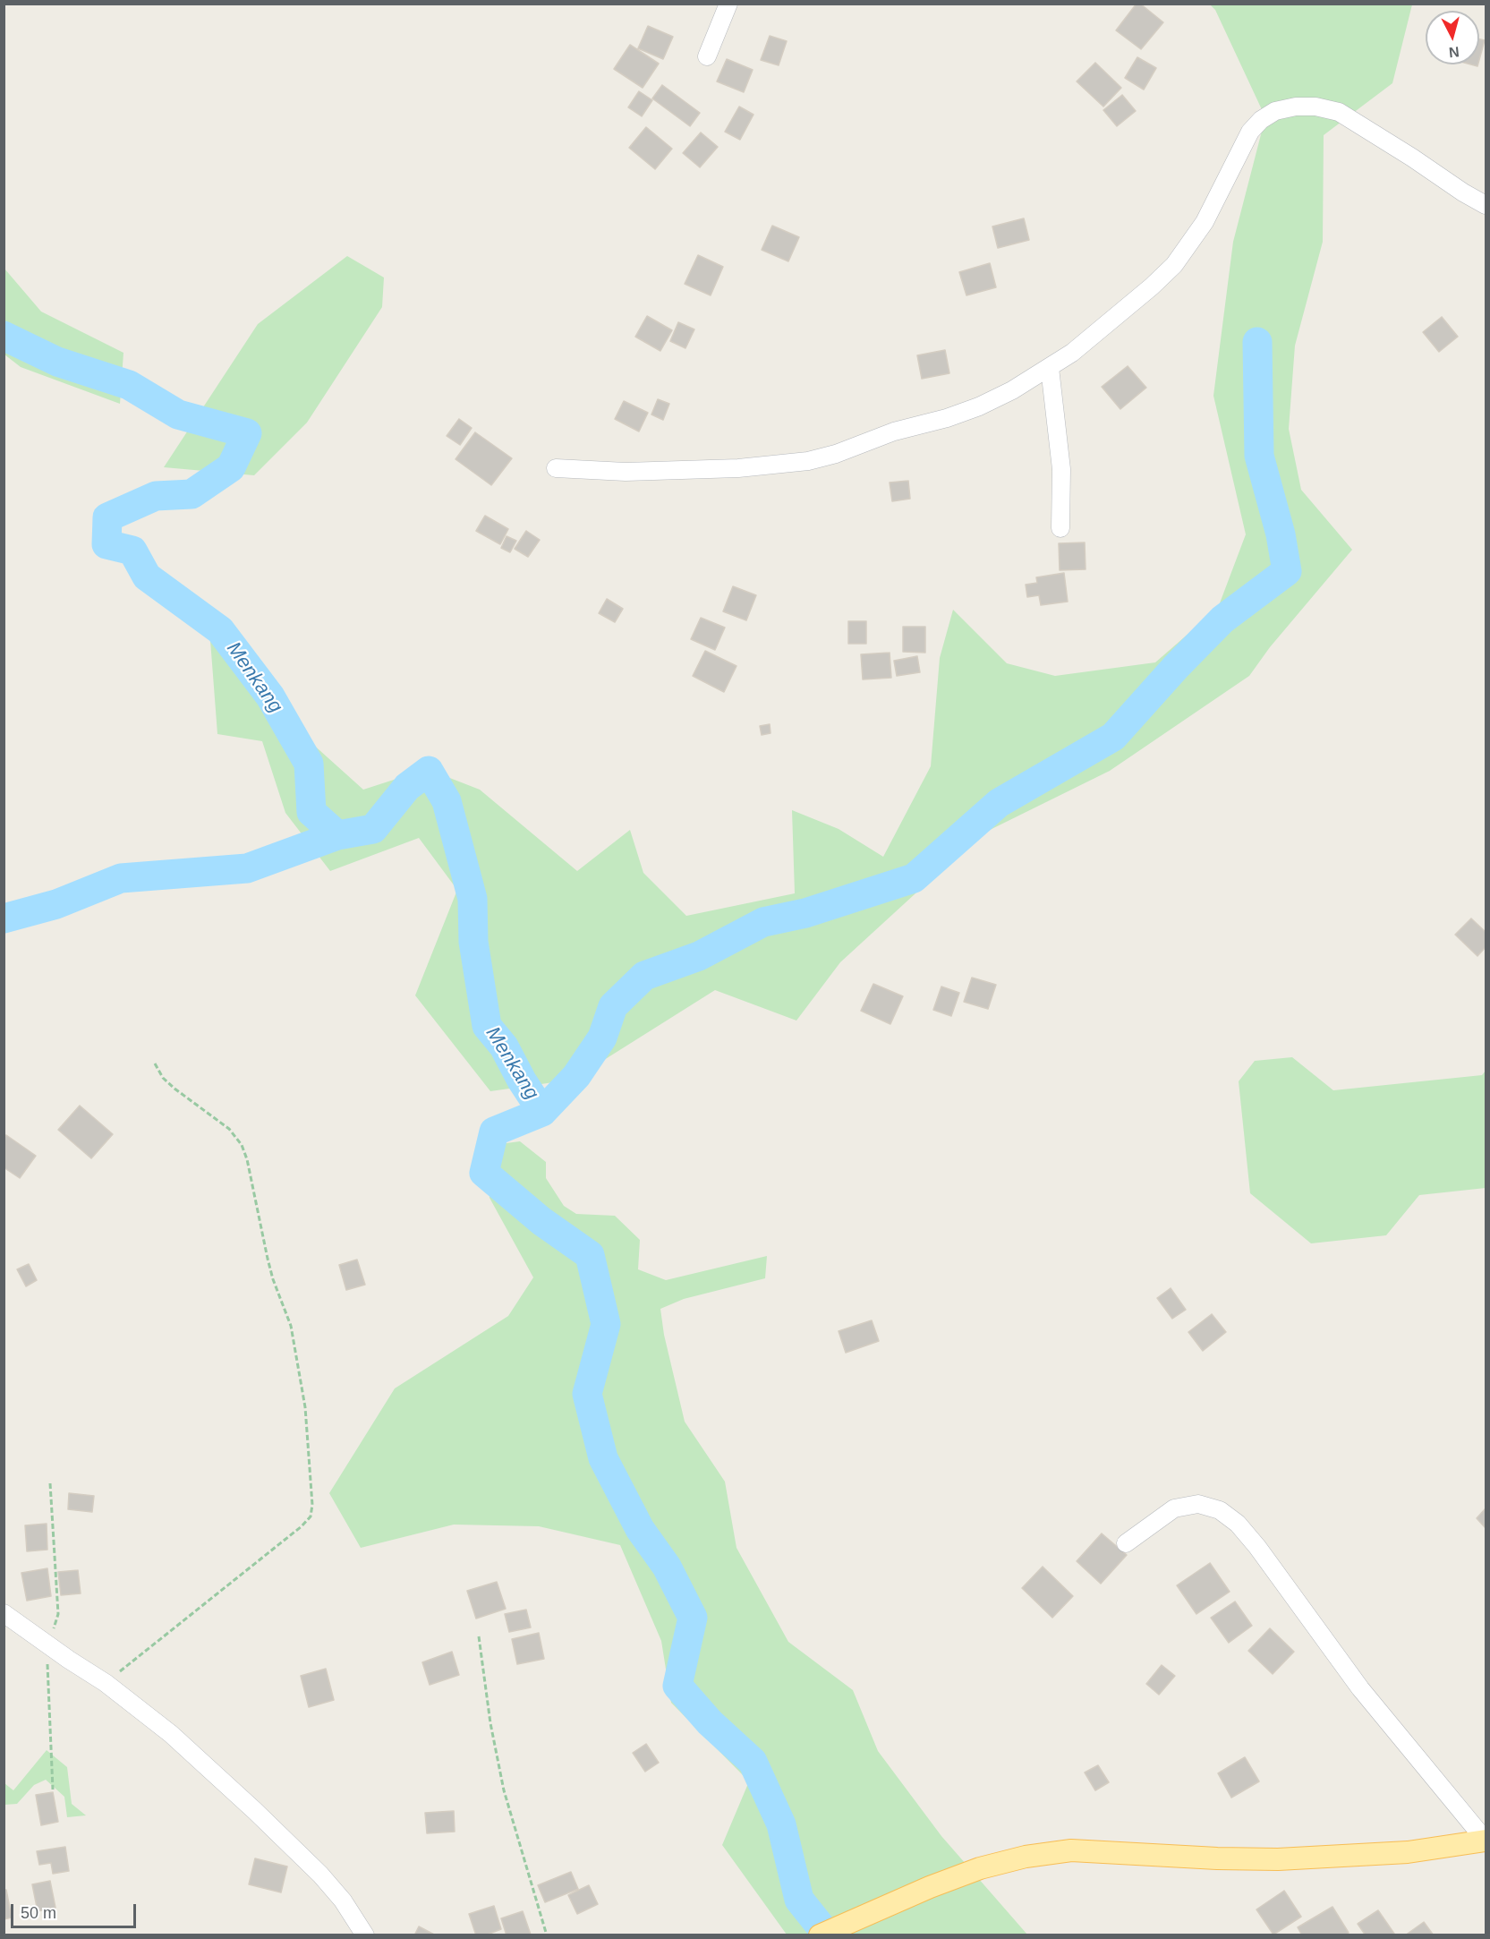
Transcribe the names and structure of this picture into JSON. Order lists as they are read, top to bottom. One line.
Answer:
{"water":["Menkang"],"scale_bar":"50 m","north":"bottom"}
